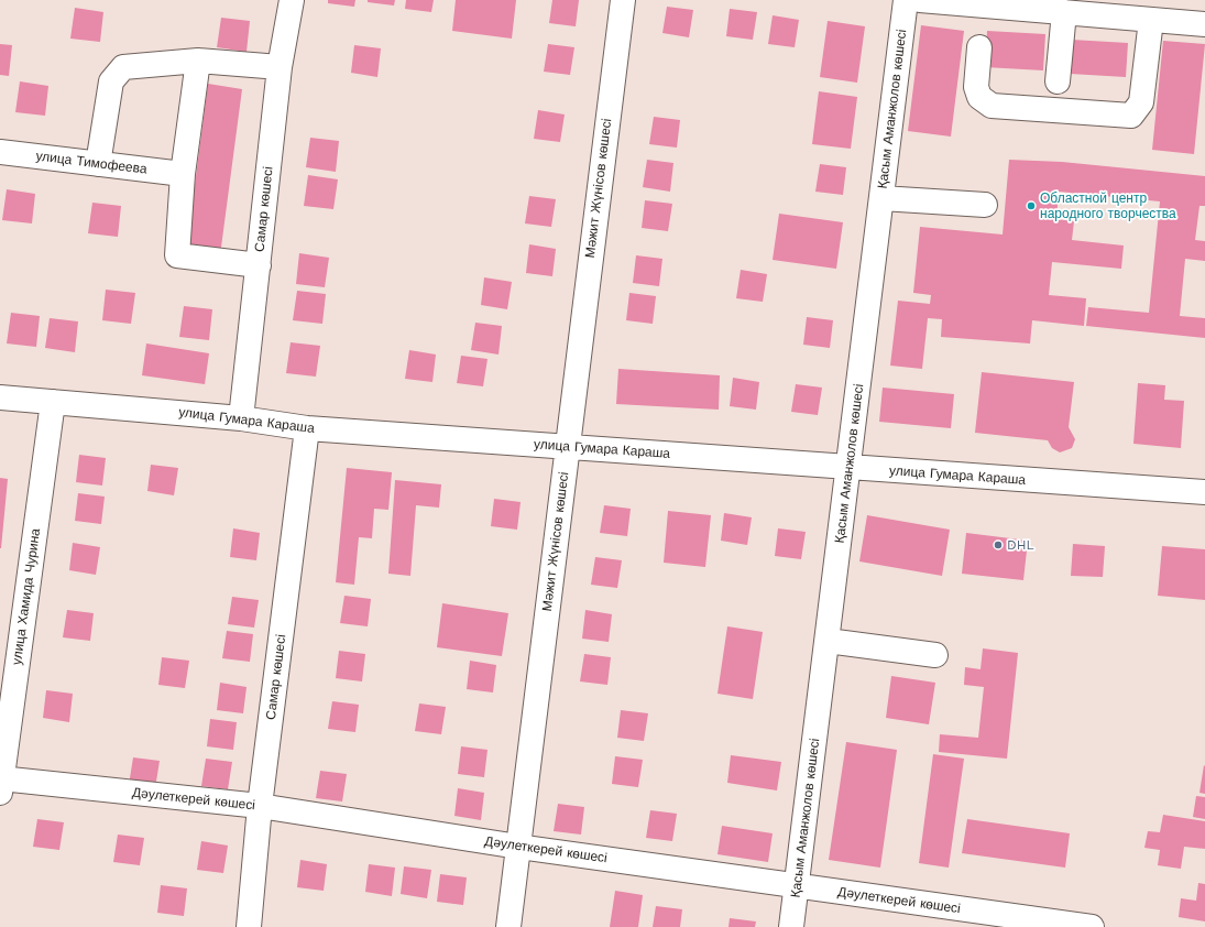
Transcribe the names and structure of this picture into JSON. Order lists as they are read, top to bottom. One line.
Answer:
{"streets":{"street":["Қасым Аманжолов көшесі","улица Тимофеева","Мәжит Жүнісов көшесі","Самар көшесі","улица Гумара Караша","улица Хамида Чурина","Дәулеткерей көшесі"]},"crossings":[["Қасым Аманжолов көшесі","улица Гумара Караша"],["Қасым Аманжолов көшесі","Дәулеткерей көшесі"],["Мәжит Жүнісов көшесі","улица Гумара Караша"],["Мәжит Жүнісов көшесі","Дәулеткерей көшесі"],["Самар көшесі","улица Гумара Караша"],["Самар көшесі","Дәулеткерей көшесі"],["улица Гумара Караша","улица Хамида Чурина"],["улица Хамида Чурина","Дәулеткерей көшесі"]],"places":["Областной центр народного творчества","DHL"]}
